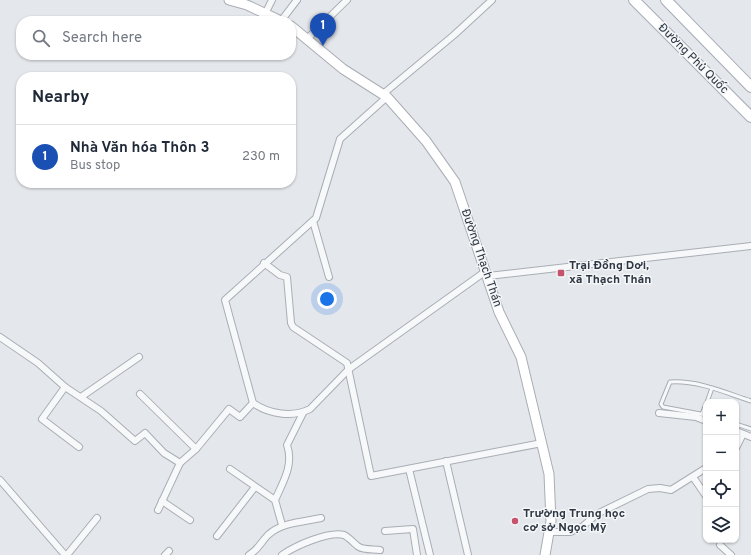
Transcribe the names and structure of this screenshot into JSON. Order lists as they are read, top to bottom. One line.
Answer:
{"streets":{"main road":["Đường Phủ Quốc"],"street":["Đường Thạch Thán"]},"places":{"transit":["Trại Đồng Dơi, xã Thạch Thán"],"other":["Trường Trung học cơ sở Ngọc Mỹ"]},"page":{"pins":"1","search":"Search here","heading":"Nearby","list":[{"mark":"1","name":"Nhà Văn hóa Thôn 3","note":"Bus stop","value":"230 m"}],"map_buttons":["+","−"]}}
